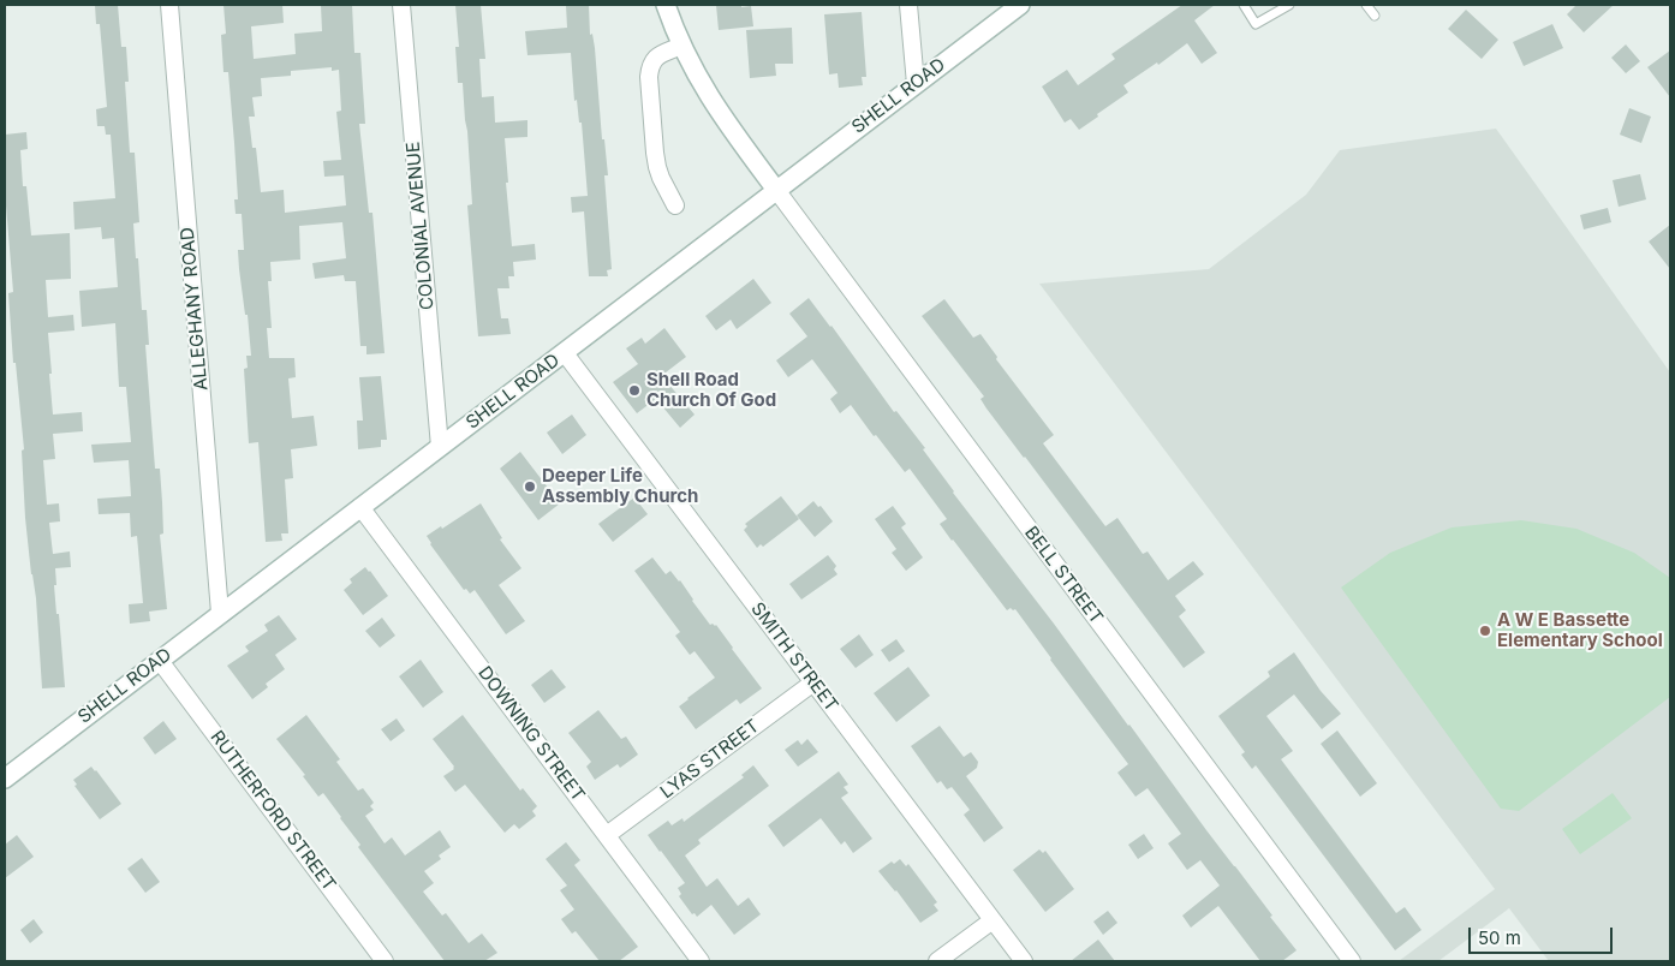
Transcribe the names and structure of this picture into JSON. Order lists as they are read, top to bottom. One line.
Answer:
{"streets":{"street":["SHELL ROAD","COLONIAL AVENUE","ALLEGHANY ROAD","BELL STREET","SMITH STREET","DOWNING STREET","LYAS STREET","RUTHERFORD STREET"]},"crossings":[["SHELL ROAD","COLONIAL AVENUE"],["SHELL ROAD","ALLEGHANY ROAD"],["SHELL ROAD","BELL STREET"],["SHELL ROAD","SMITH STREET"],["SHELL ROAD","DOWNING STREET"],["SHELL ROAD","RUTHERFORD STREET"],["SMITH STREET","LYAS STREET"],["DOWNING STREET","LYAS STREET"]],"places":["Shell Road Church Of God","Deeper Life Assembly Church","A W E Bassette Elementary School"],"scale_bar":"50 m"}
